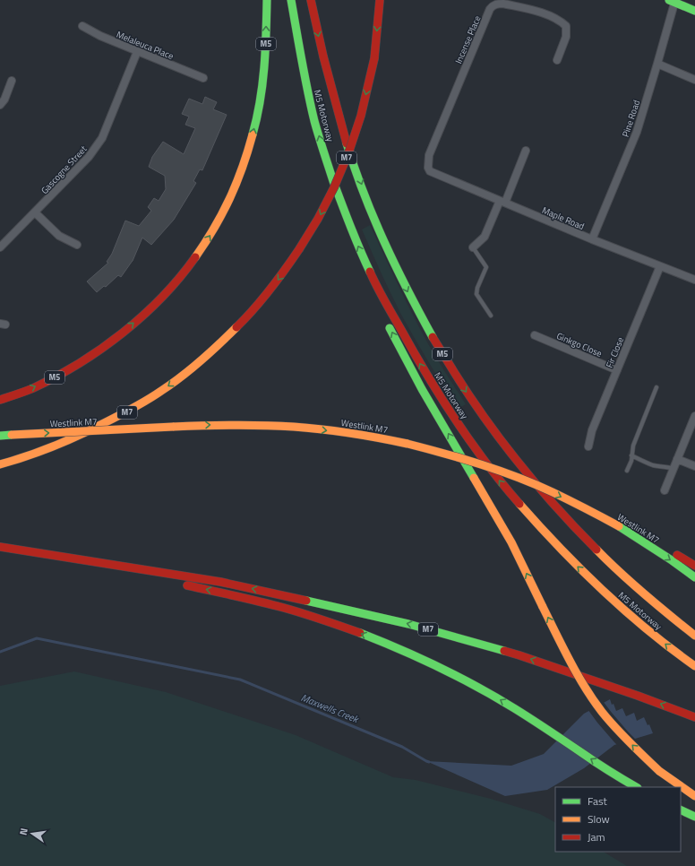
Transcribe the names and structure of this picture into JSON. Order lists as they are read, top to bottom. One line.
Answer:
{"streets":{"main road":["M5","M5 Motorway","M7","Westlink M7"],"street":["Incense Place","Melaleuca Place","Pine Road","Gascogne Street","Maple Road","Ginkgo Close","Fir Close"]},"crossings":[["Incense Place","Maple Road"],["Melaleuca Place","Gascogne Street"],["Pine Road","Maple Road"],["Maple Road","Fir Close"],["Ginkgo Close","Fir Close"]],"one_way":["Westlink M7"],"water":["Maxwells Creek"],"legend":["Fast","Slow","Jam"],"north":"left"}
